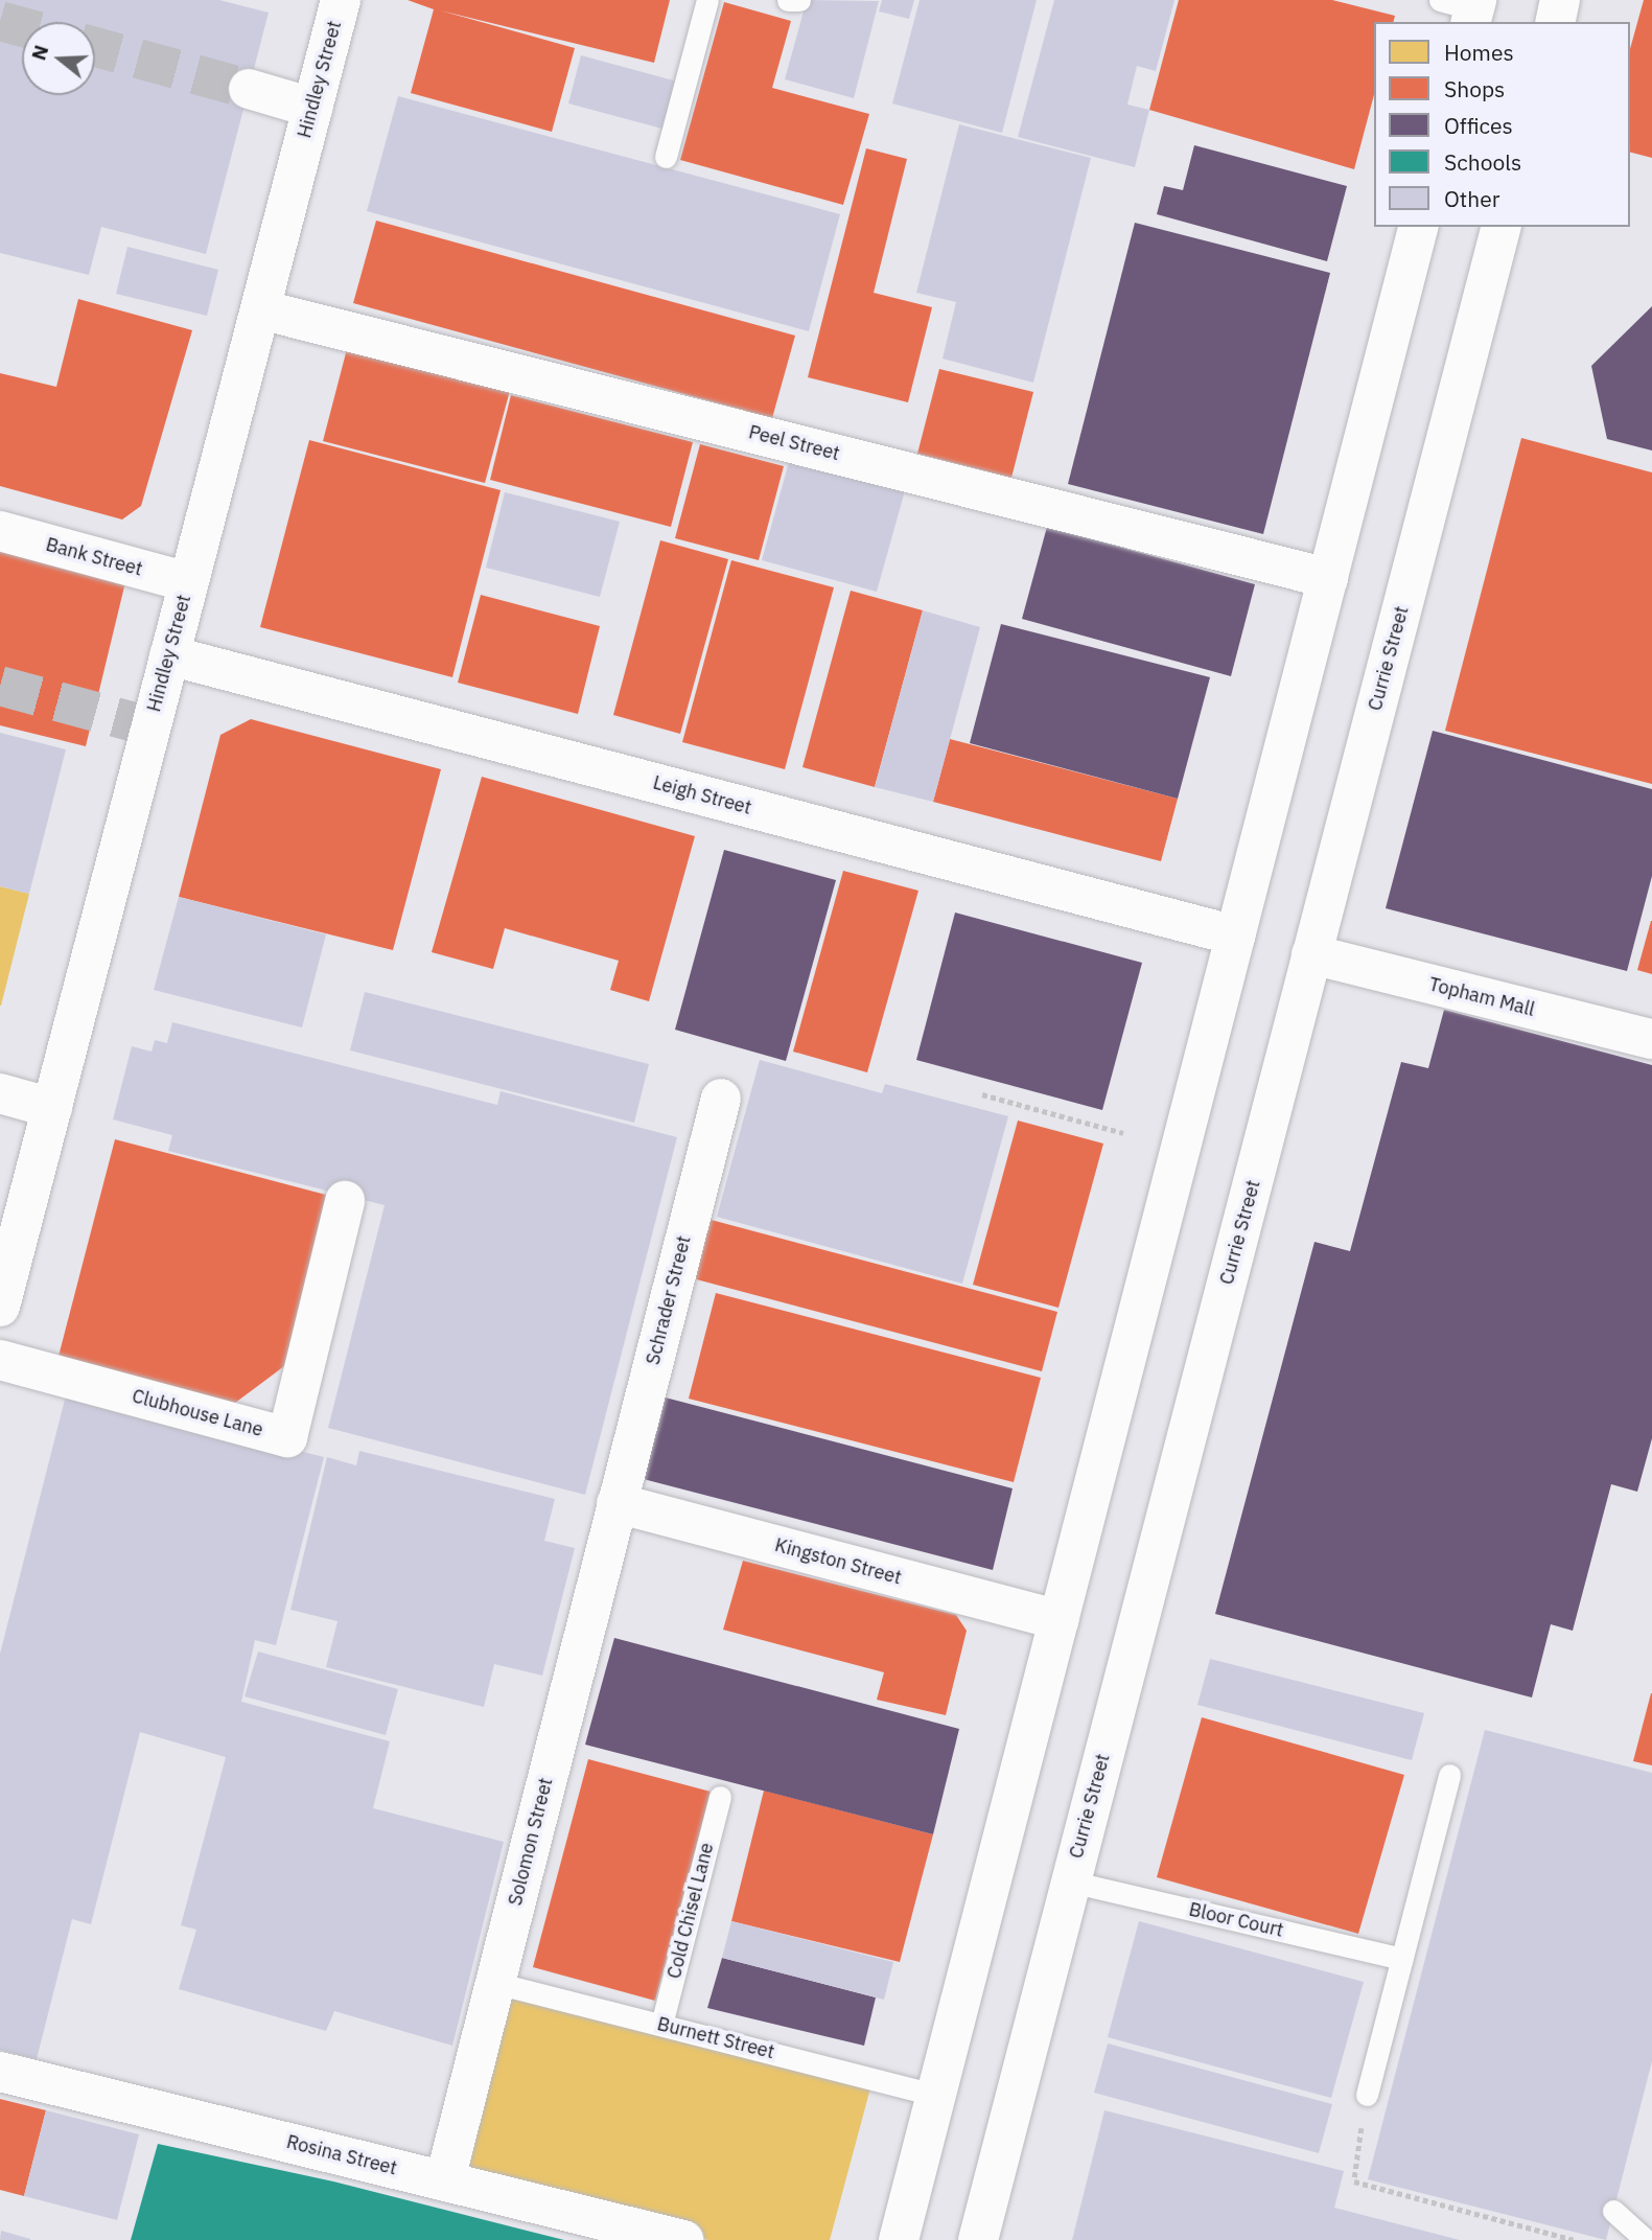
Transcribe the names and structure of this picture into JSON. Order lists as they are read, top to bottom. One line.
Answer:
{"streets":{"street":["Hindley Street","Peel Street","Bank Street","Currie Street","Leigh Street","Topham Mall","Schrader Street","Clubhouse Lane","Kingston Street","Solomon Street","Rosina Street"],"lane":["Cold Chisel Lane","Bloor Court","Burnett Street"]},"crossings":[["Hindley Street","Peel Street"],["Hindley Street","Bank Street"],["Hindley Street","Leigh Street"],["Currie Street","Topham Mall"],["Currie Street","Bloor Court"],["Schrader Street","Kingston Street"],["Schrader Street","Solomon Street"],["Kingston Street","Solomon Street"],["Solomon Street","Burnett Street"],["Solomon Street","Rosina Street"],["Cold Chisel Lane","Burnett Street"]],"legend":["Homes","Shops","Offices","Schools","Other"],"north":"left"}
